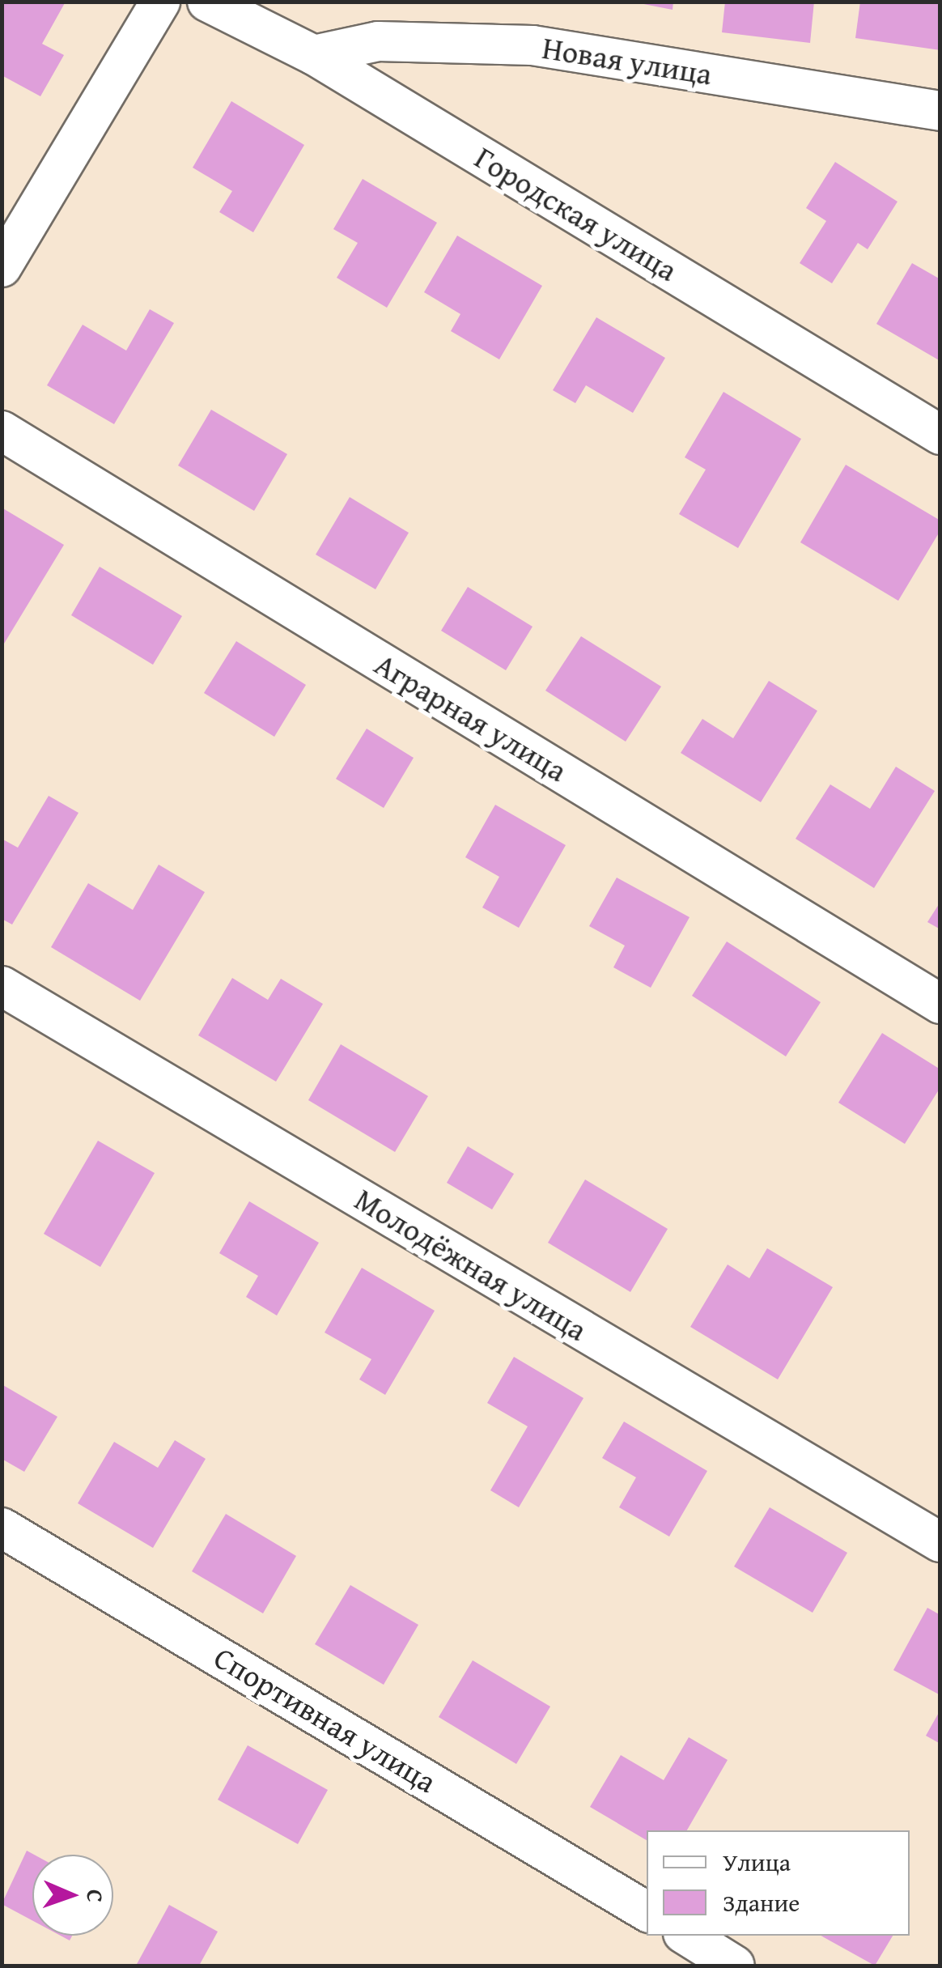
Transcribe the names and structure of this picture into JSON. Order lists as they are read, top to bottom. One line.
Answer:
{"streets":{"street":["Новая улица","Городская улица","Аграрная улица","Молодёжная улица","Спортивная улица"]},"crossings":[["Новая улица","Городская улица"]],"legend":["Улица","Здание"],"north":"right"}
